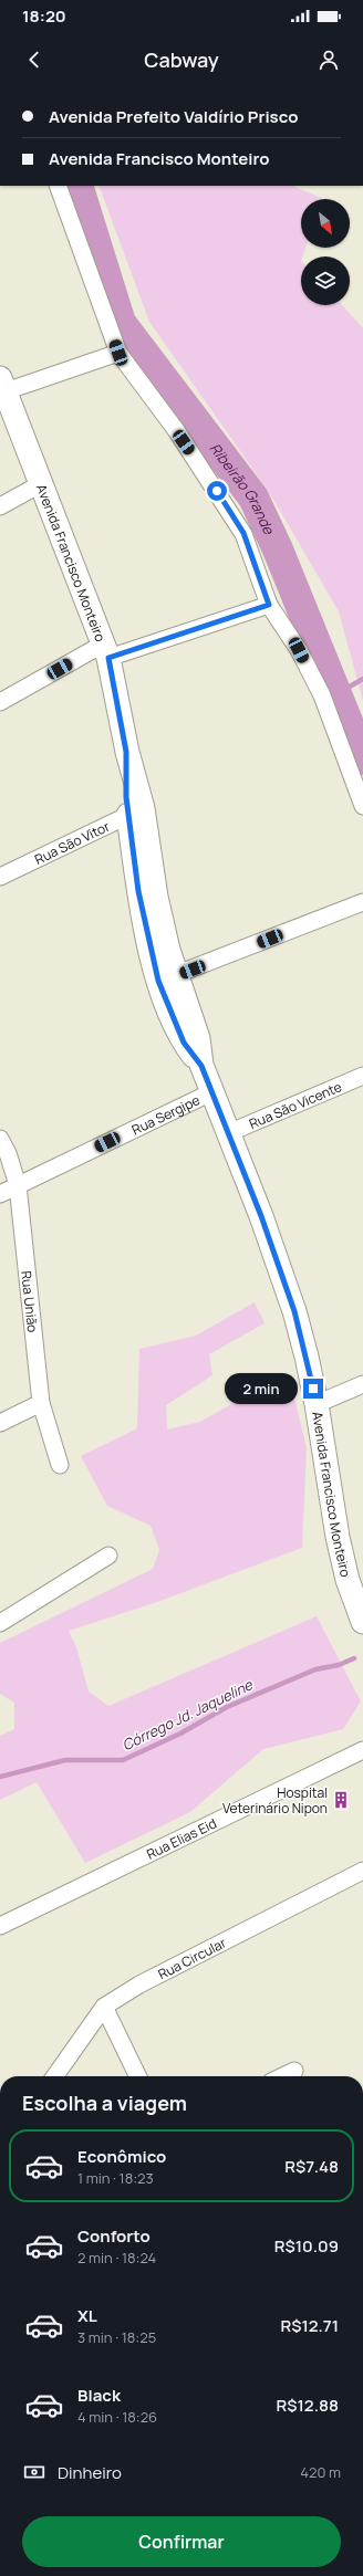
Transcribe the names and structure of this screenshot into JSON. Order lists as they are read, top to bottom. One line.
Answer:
{"streets":{"main road":["Avenida Francisco Monteiro"],"street":["Rua São Vitor","Rua São Vicente","Rua Sergipe","Rua União","Rua Elias Eid","Rua Circular"]},"crossings":[["Avenida Francisco Monteiro","Rua São Vitor"],["Avenida Francisco Monteiro","Rua São Vicente"],["Avenida Francisco Monteiro","Rua Sergipe"],["Rua Sergipe","Rua União"]],"water":["Ribeirão Grande","Córrego Jd. Jaqueline"],"places":{"building":["Hospital Veterinário Nipon"]},"north":"bottom right","page":{"status":"18:20","header":"Cabway","banner":["Avenida Prefeito Valdírio Prisco","Avenida Francisco Monteiro"],"bubble":"2 min","heading":"Escolha a viagem","list":[{"name":"Econômico","note":"1 min · 18:23","value":"R$7.48"},{"name":"Conforto","note":"2 min · 18:24","value":"R$10.09"},{"name":"XL","note":"3 min · 18:25","value":"R$12.71"},{"name":"Black","note":"4 min · 18:26","value":"R$12.88"}],"pay":["Dinheiro","420 m"],"buttons":"Confirmar"}}
